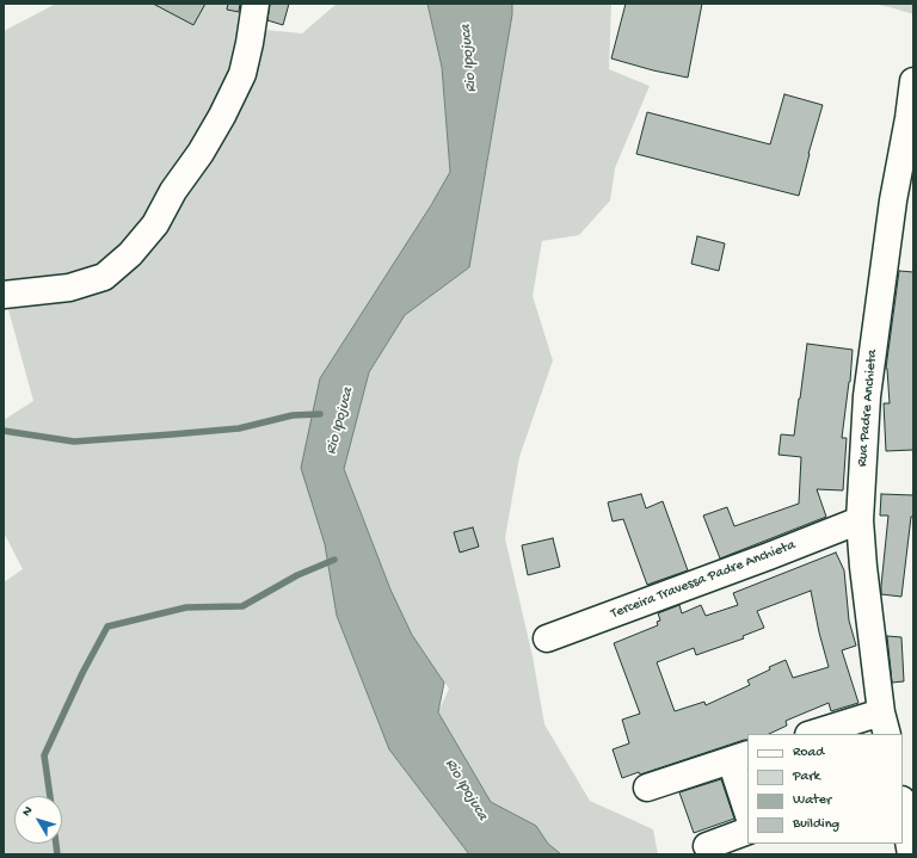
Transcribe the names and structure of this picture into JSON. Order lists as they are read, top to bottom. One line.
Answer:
{"streets":{"street":["Rua Padre Anchieta","Terceira Travessa Padre Anchieta"]},"crossings":[["Rua Padre Anchieta","Terceira Travessa Padre Anchieta"]],"water":["Rio Ipojuca"],"legend":["Road","Park","Water","Building"],"north":"top left"}
